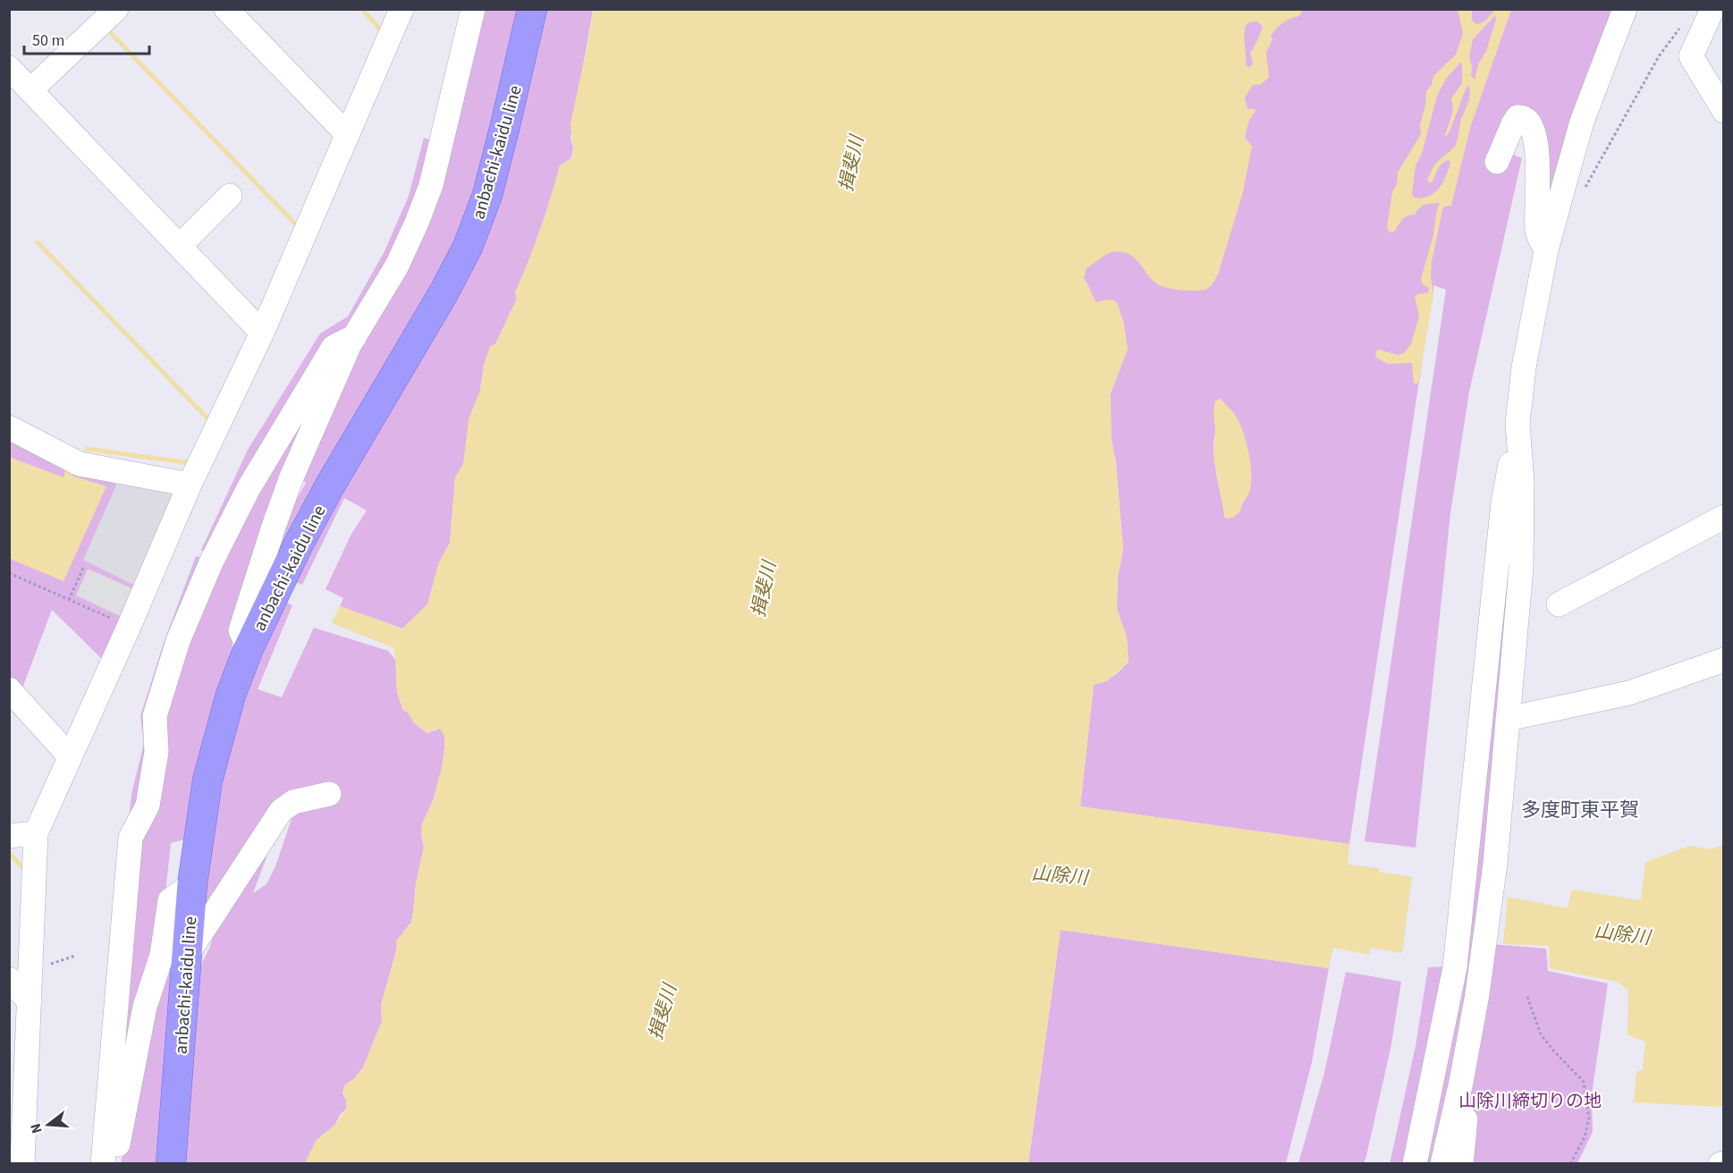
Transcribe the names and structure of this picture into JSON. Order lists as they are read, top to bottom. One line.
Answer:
{"streets":{"main road":["anbachi-kaidu line"]},"districts":["多度町東平賀"],"water":["揖斐川","山除川"],"parks":["山除川締切りの地"],"scale_bar":"50 m","north":"left"}
